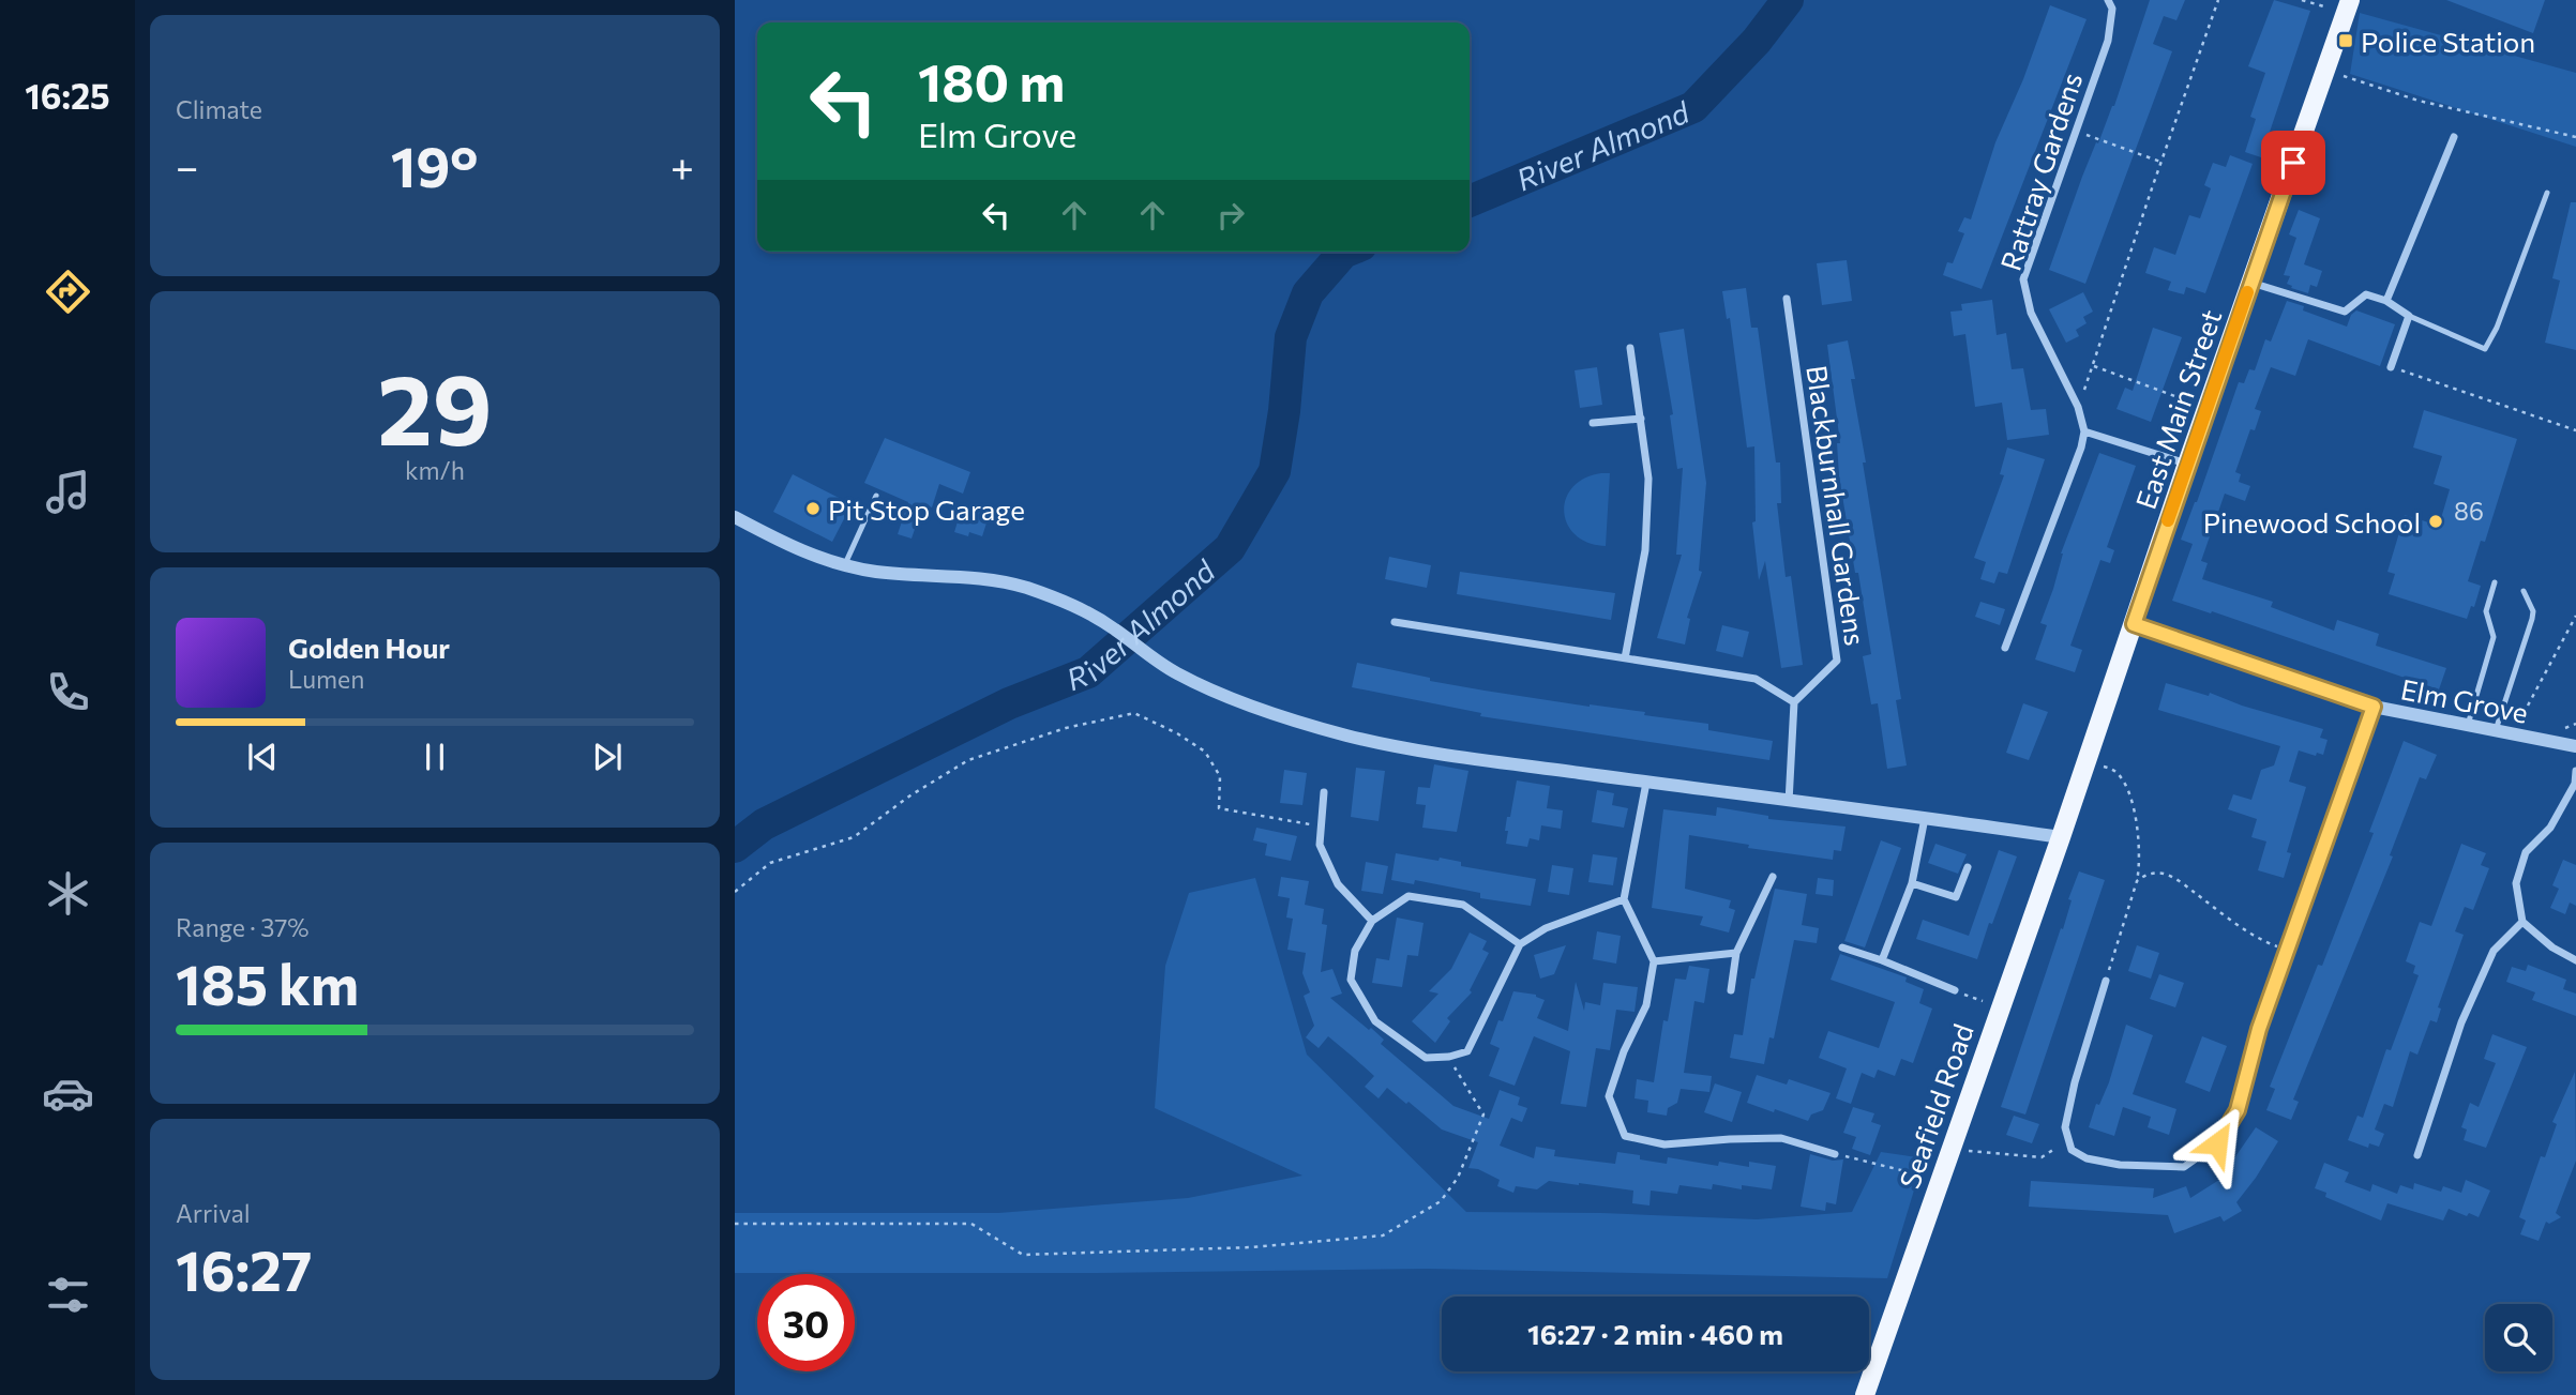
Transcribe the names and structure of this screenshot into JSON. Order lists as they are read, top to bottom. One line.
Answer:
{"streets":{"main road":["East Main Street","Seafield Road"],"street":["Rattray Gardens","Blackburnhall Gardens","Elm Grove"]},"crossings":[["East Main Street","Elm Grove"],["East Main Street","Seafield Road"]],"water":["River Almond"],"places":{"transit":["Police Station"],"other":["Pit Stop Garage","Pinewood School"]},"house_numbers":["86"],"page":{"tabs":"16:25","tile":["Climate",["29","km/h"],["Range · 37%","185 km"],["Arrival","16:27"]],"turn":["180 m","Elm Grove"],"heat":["−","19°","+"],"song":["Golden Hour","Lumen"],"limit":"30","trip":"16:27 · 2 min · 460 m"}}
